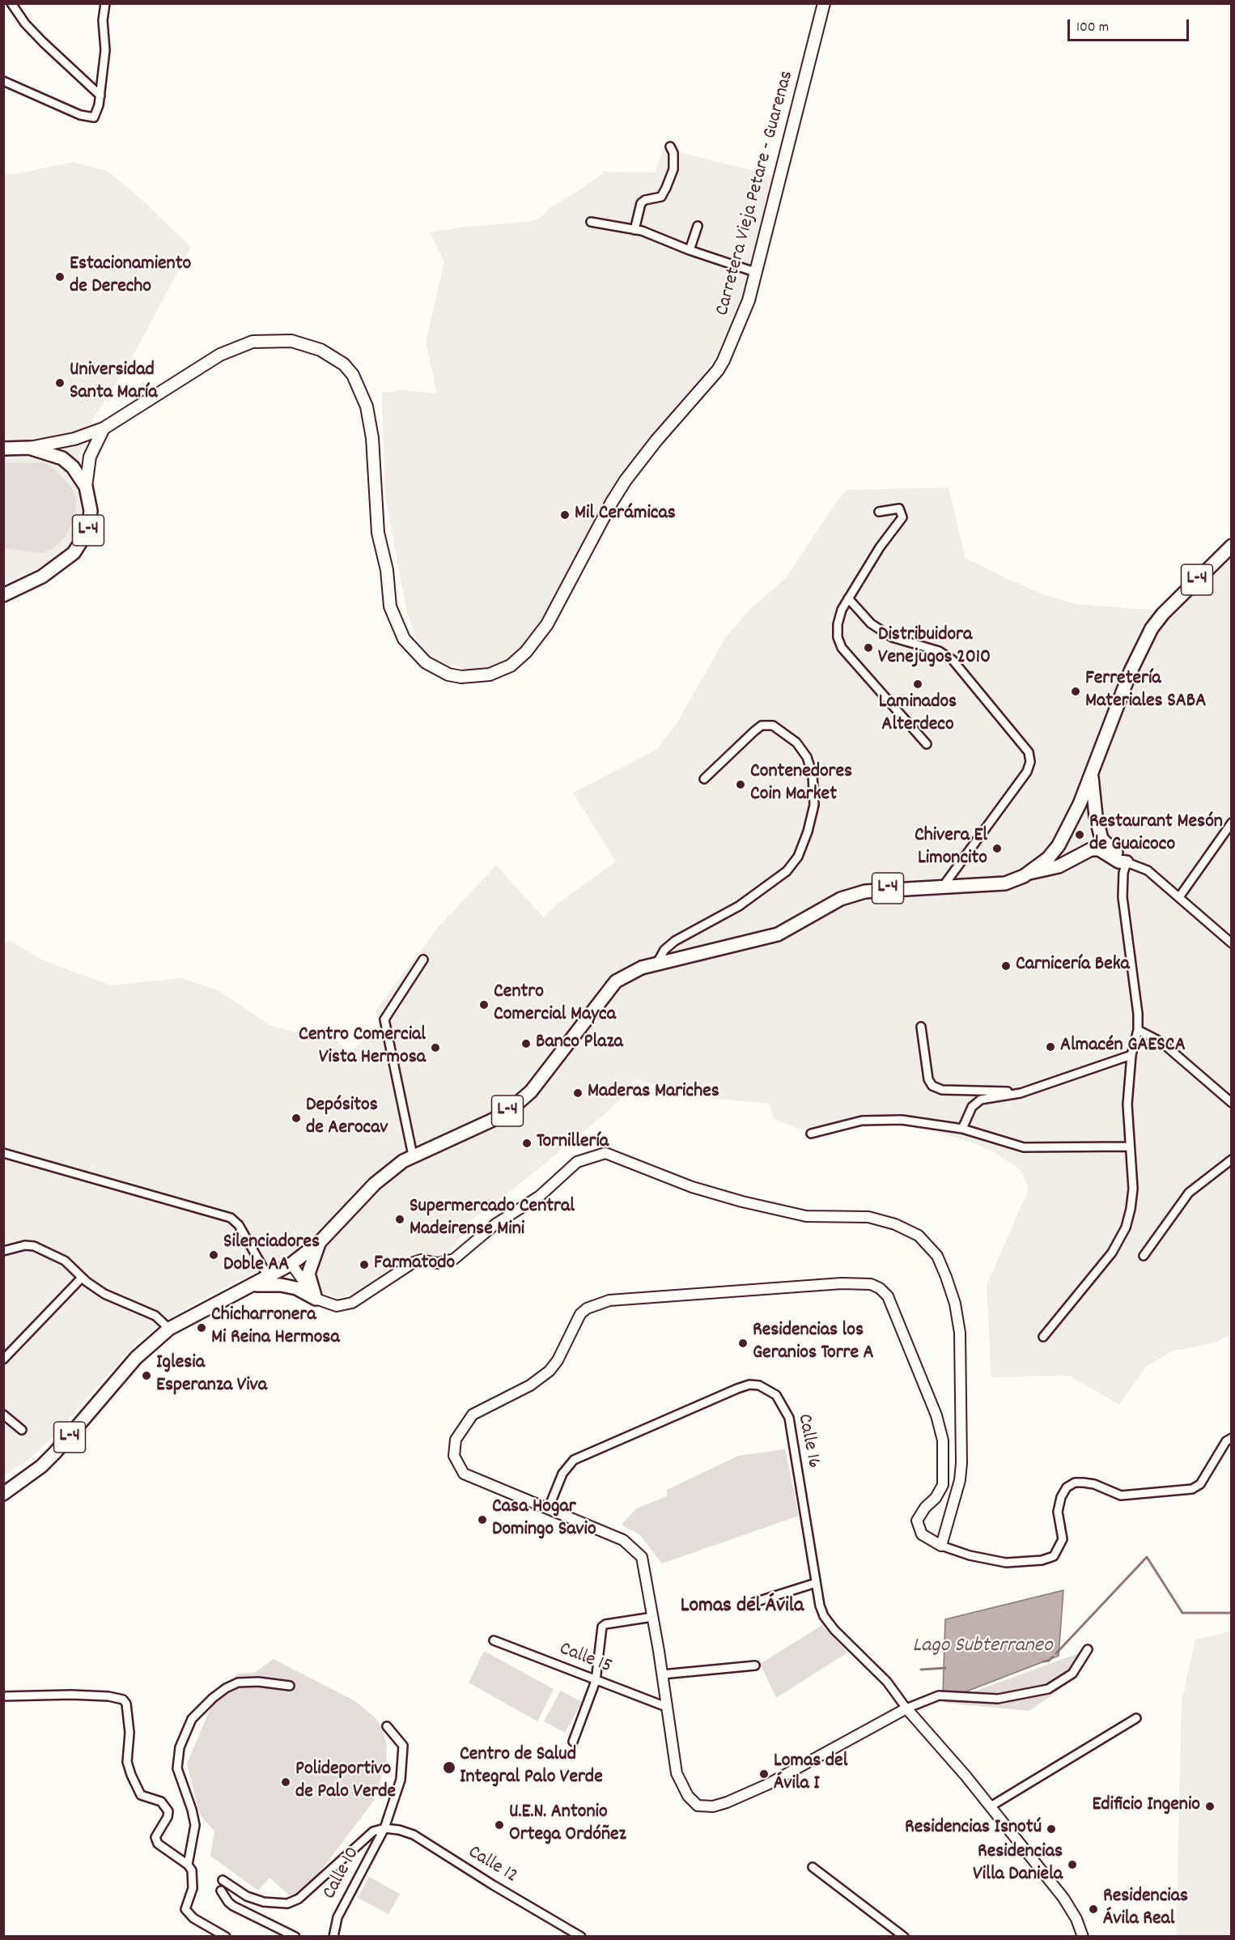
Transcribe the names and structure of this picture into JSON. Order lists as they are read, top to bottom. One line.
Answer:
{"streets":{"main road":["Carretera Vieja Petare - Guarenas","L-4"],"street":["Calle 16","Calle 15","Calle 12","Calle 10"]},"crossings":[["Carretera Vieja Petare - Guarenas","L-4"],["Calle 12","Calle 10"]],"districts":["Lomas del Ávila"],"water":["Lago Subterraneo"],"places":["Estacionamiento de Derecho","Universidad Santa María","Mil Cerámicas","Distribuidora Venejugos 2010","Laminados Alterdeco","Ferretería Materiales SABA","Contenedores Coin Market","Restaurant Mesón de Guaicoco","Chivera El Limoncito","Carnicería Beka","Centro Comercial Mayca","Banco Plaza","Almacén GAESCA","Centro Comercial Vista Hermosa","Maderas Mariches","Depósitos de Aerocav","Tornillería","Supermercado Central Madeirense Mini","Silenciadores Doble AA","Farmatodo","Chicharronera Mi Reina Hermosa","Residencias los Geranios Torre A","Iglesia Esperanza Viva","Casa Hogar Domingo Savio","Centro de Salud Integral Palo Verde","Lomas del Ávila I","Polideportivo de Palo Verde","Edificio Ingenio","U.E.N. Antonio Ortega Ordóñez","Residencias Isnotú","Residencias Villa Daniela","Residencias Ávila Real"],"scale_bar":"100 m"}
